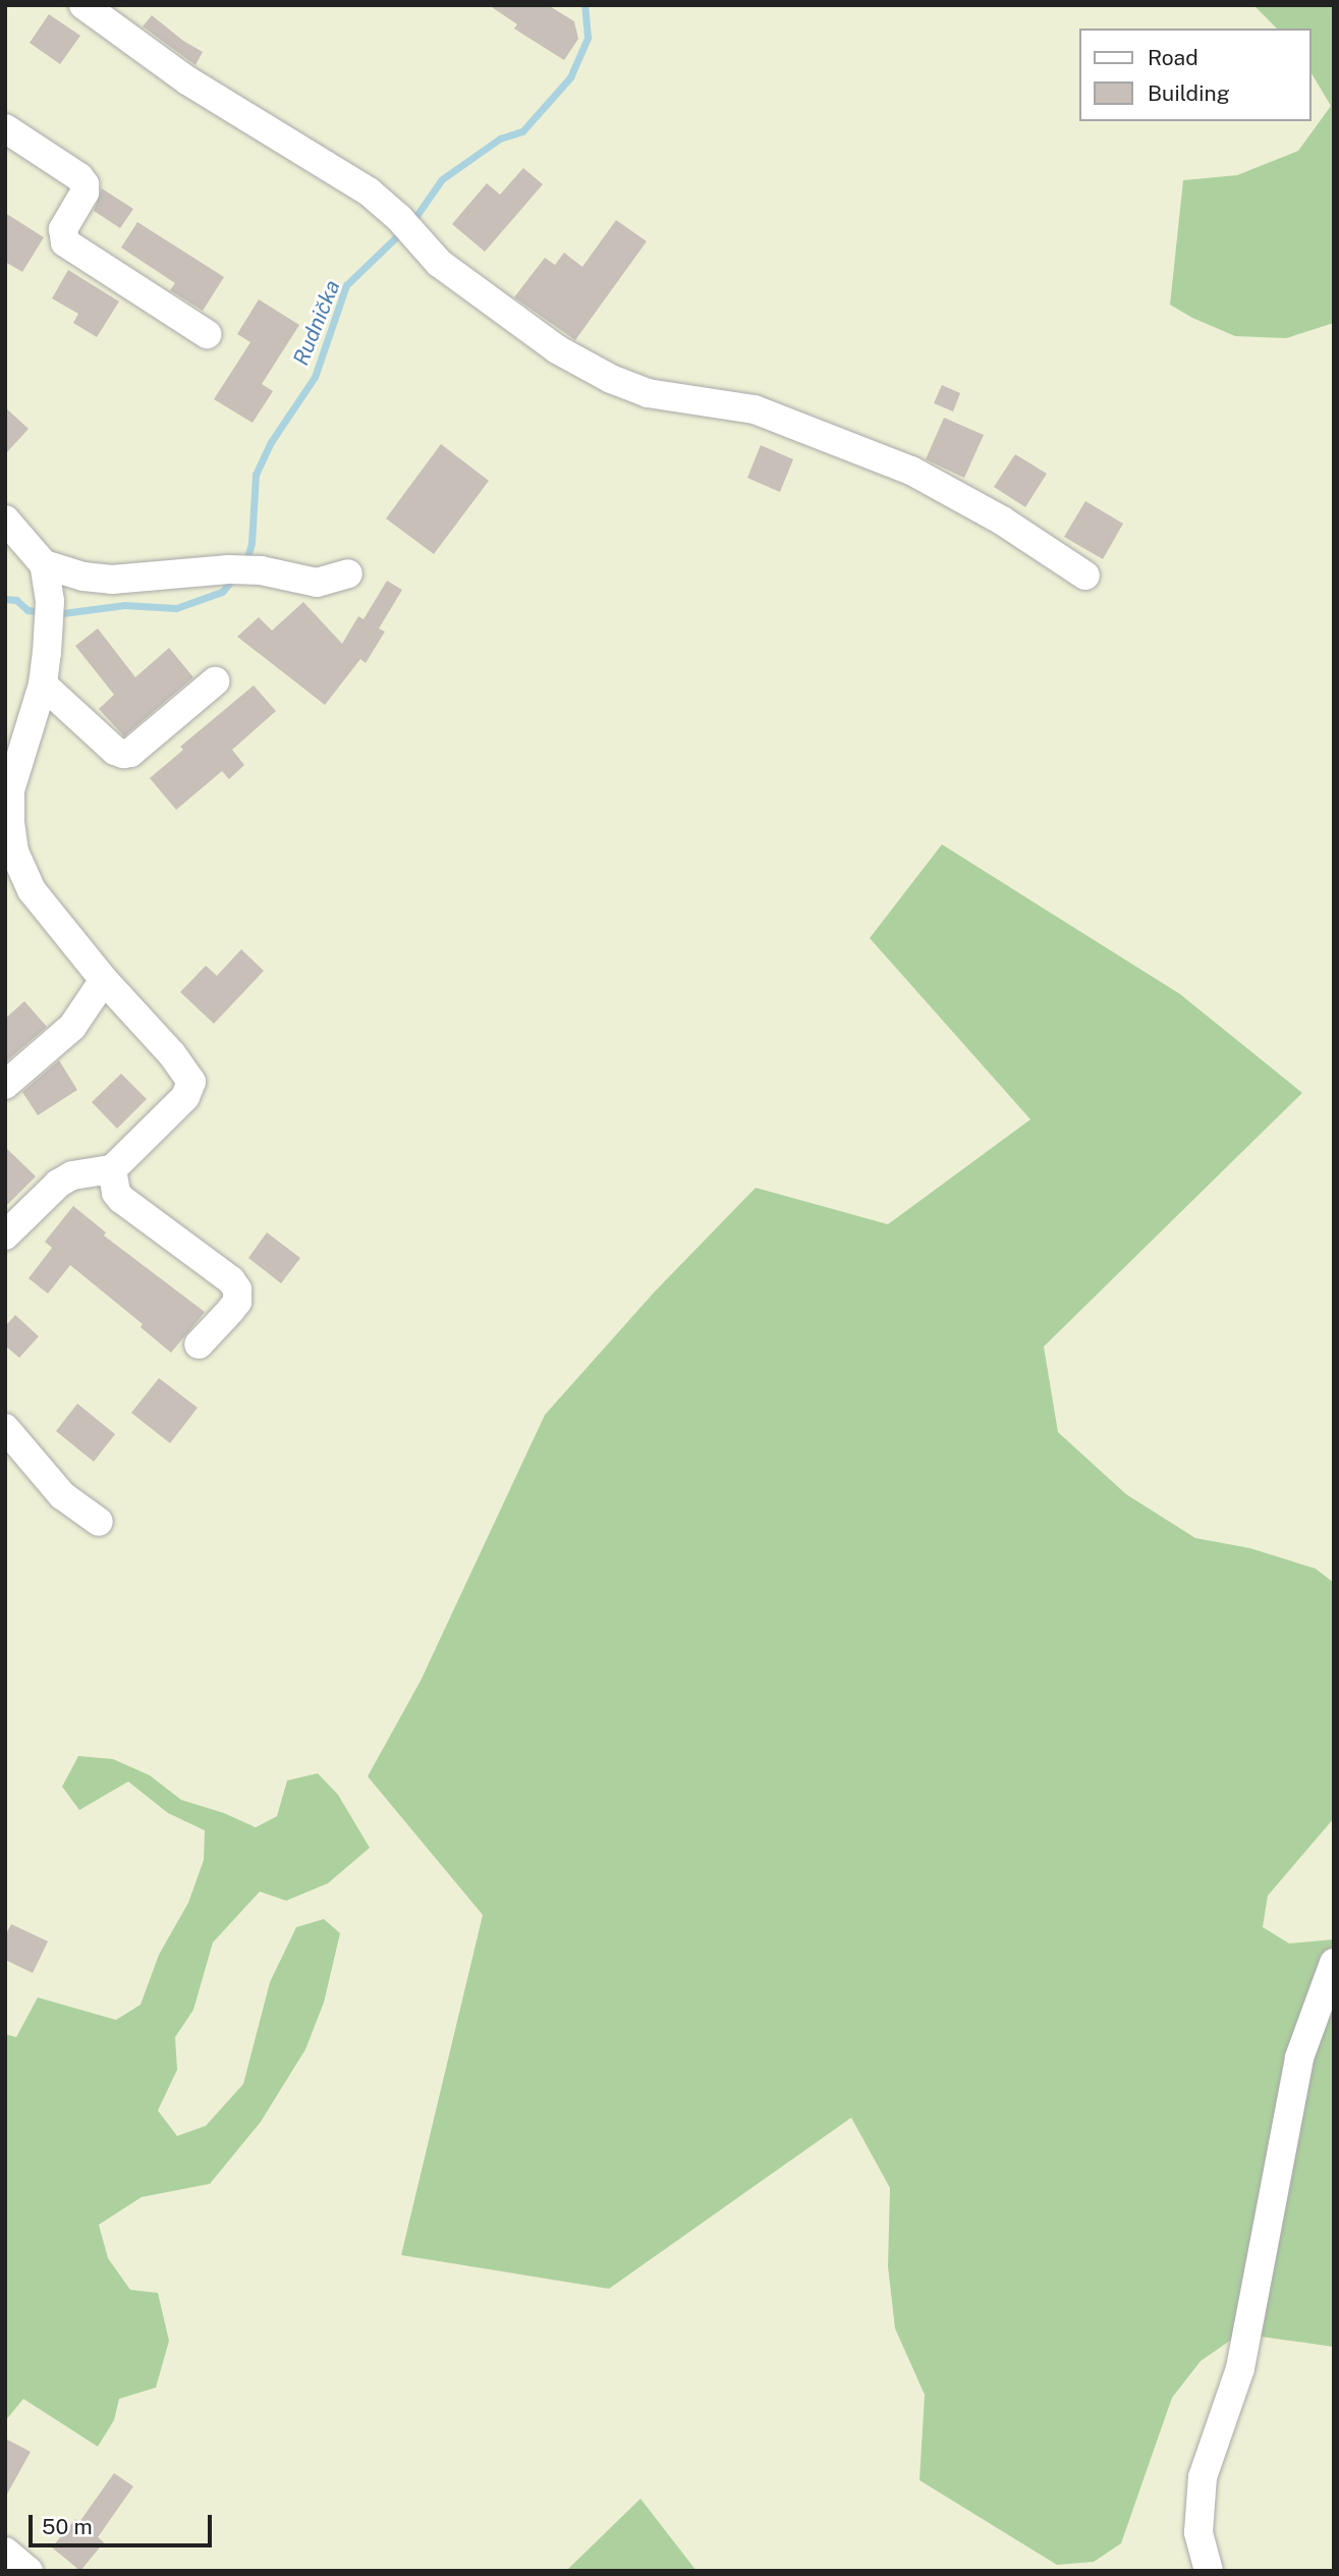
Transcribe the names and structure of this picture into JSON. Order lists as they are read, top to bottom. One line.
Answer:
{"water":["Rudnička"],"legend":["Road","Building"],"scale_bar":"50 m"}
